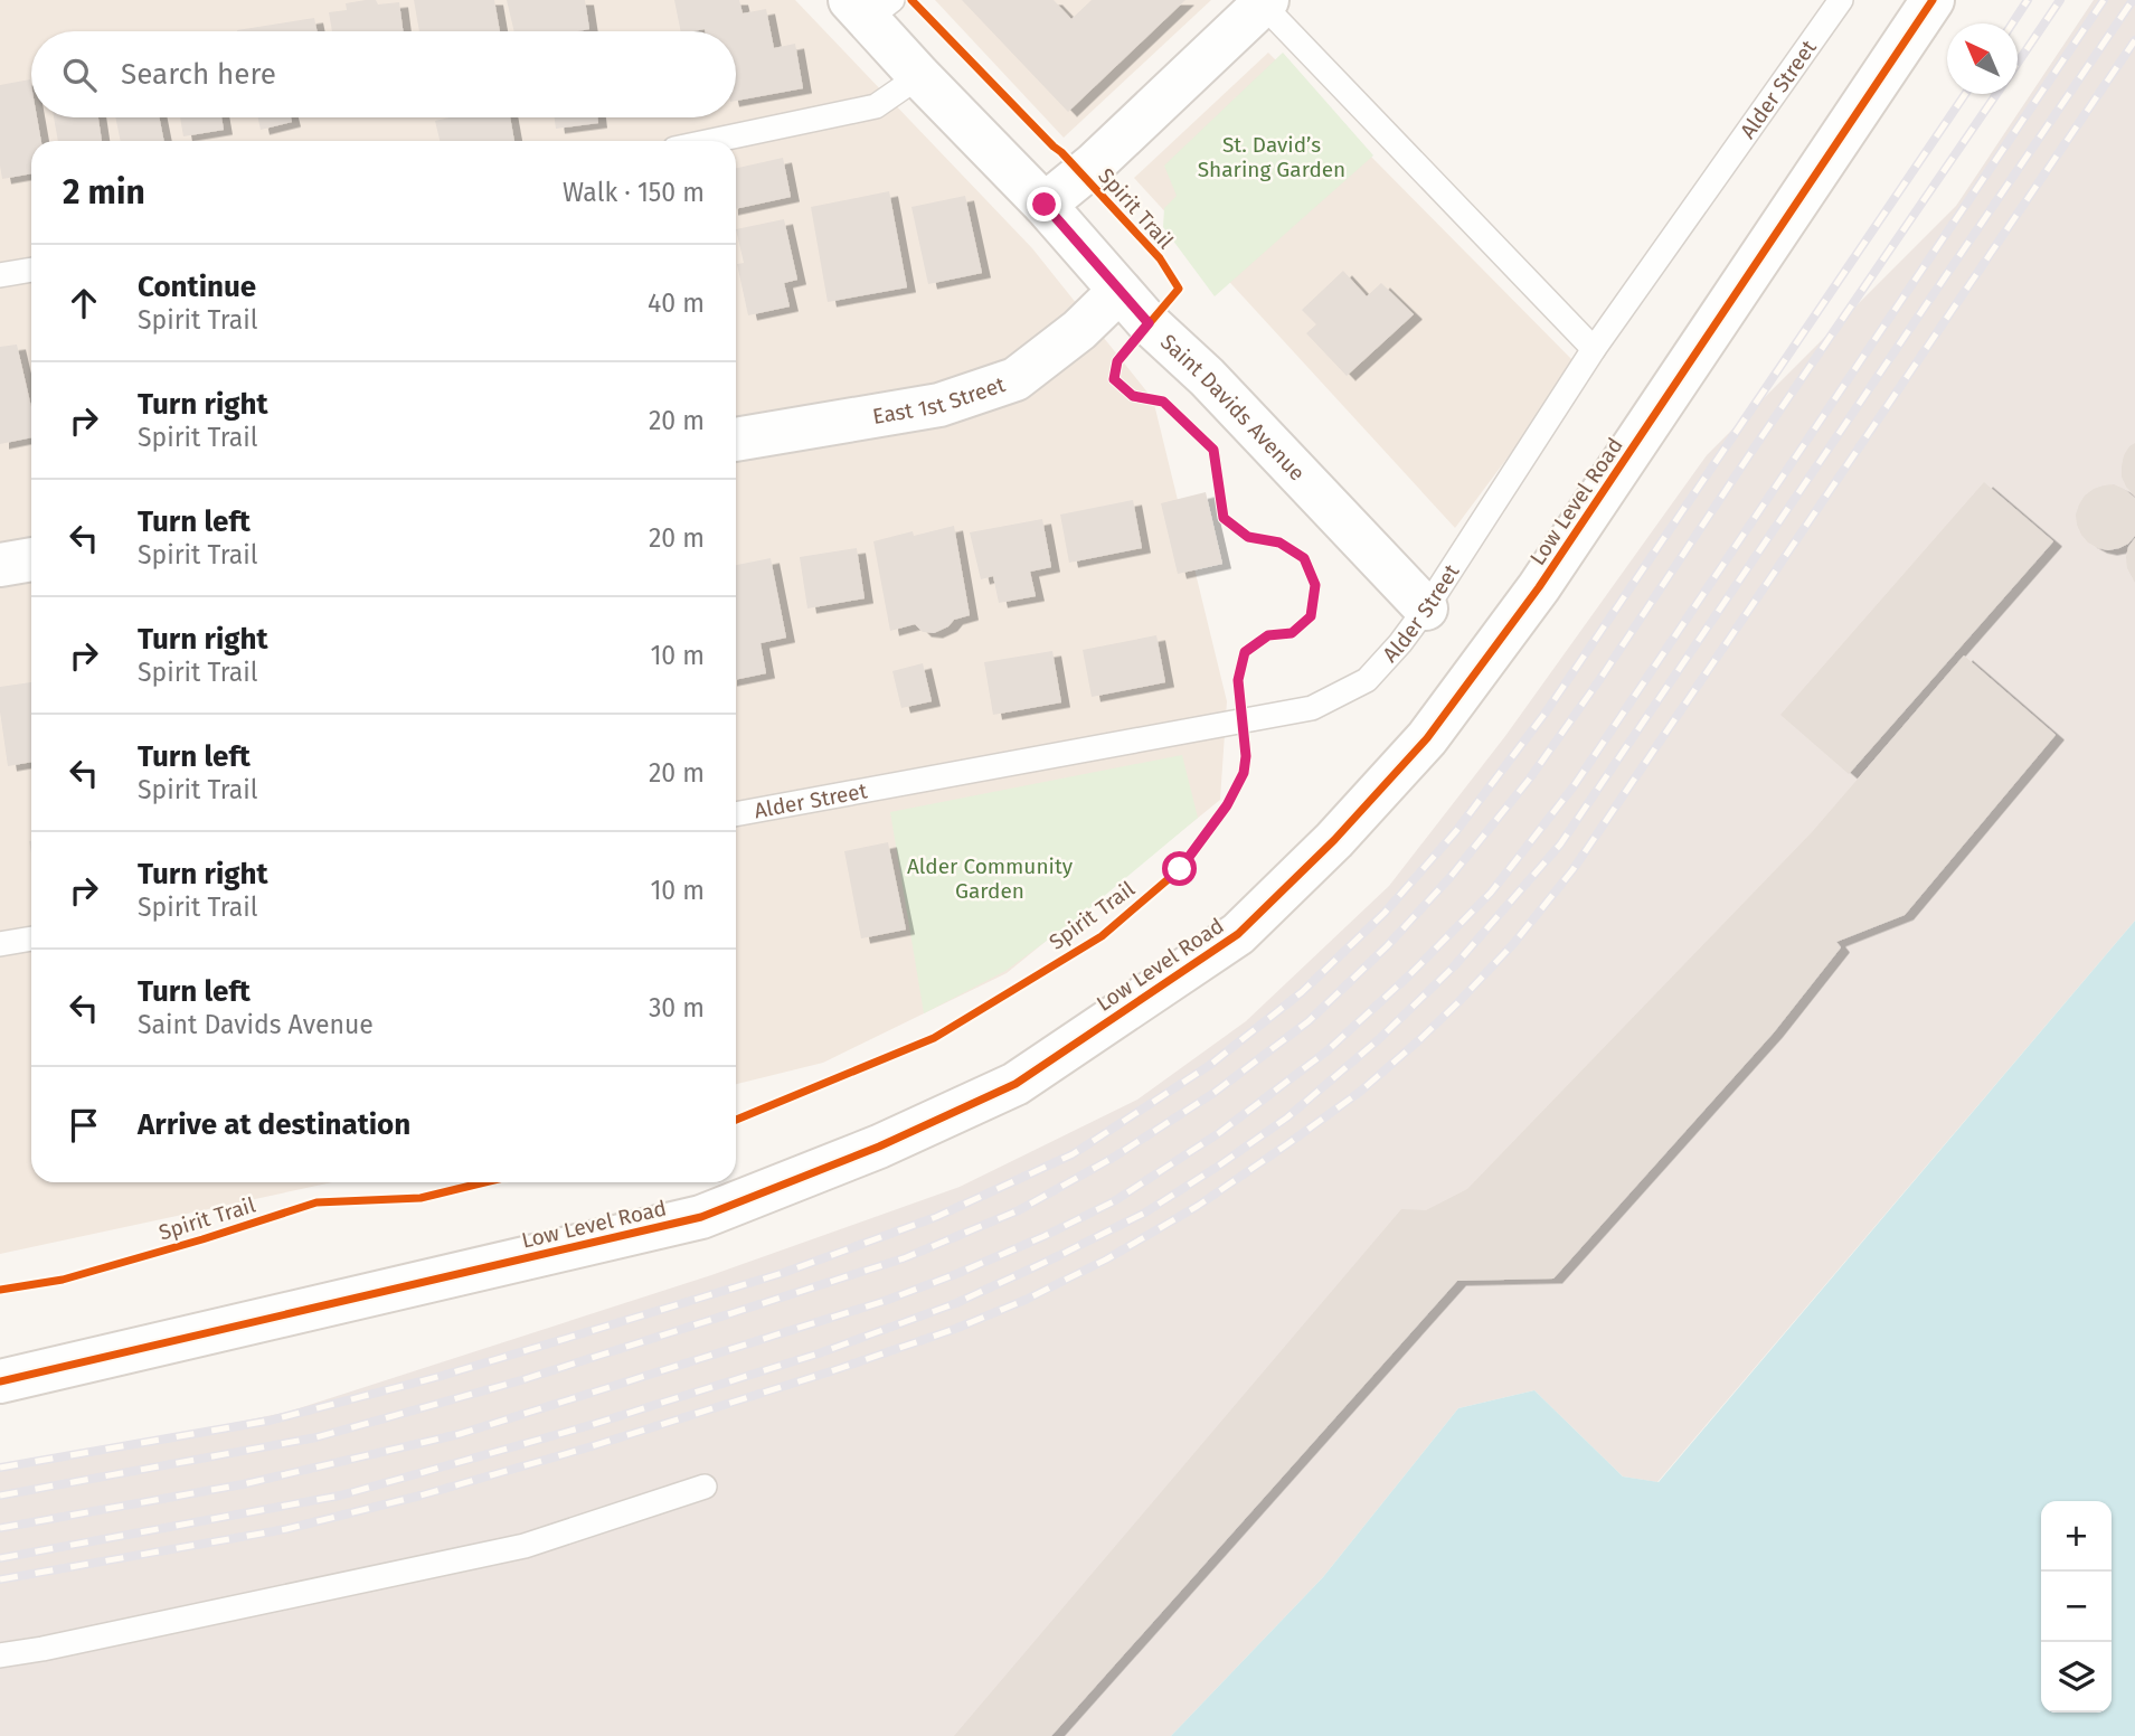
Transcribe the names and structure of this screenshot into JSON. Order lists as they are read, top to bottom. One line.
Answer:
{"streets":{"main road":["East 1st Street","Saint Davids Avenue","Low Level Road"],"lane":["Alder Street"],"cycle path":["Spirit Trail"]},"crossings":[["Alder Street","Saint Davids Avenue"],["East 1st Street","Saint Davids Avenue"]],"parks":["St. David’s Sharing Garden","Alder Community Garden"],"north":"top left","page":{"search":"Search here","heading":["2 min","Walk · 150 m"],"list":[["Continue","Spirit Trail","40 m"],["Turn right","Spirit Trail","20 m"],["Turn left","Spirit Trail","20 m"],["Turn right","Spirit Trail","10 m"],["Turn left","Spirit Trail","20 m"],["Turn right","Spirit Trail","10 m"],["Turn left","Saint Davids Avenue","30 m"],"Arrive at destination"],"map_buttons":["+","−"]}}
